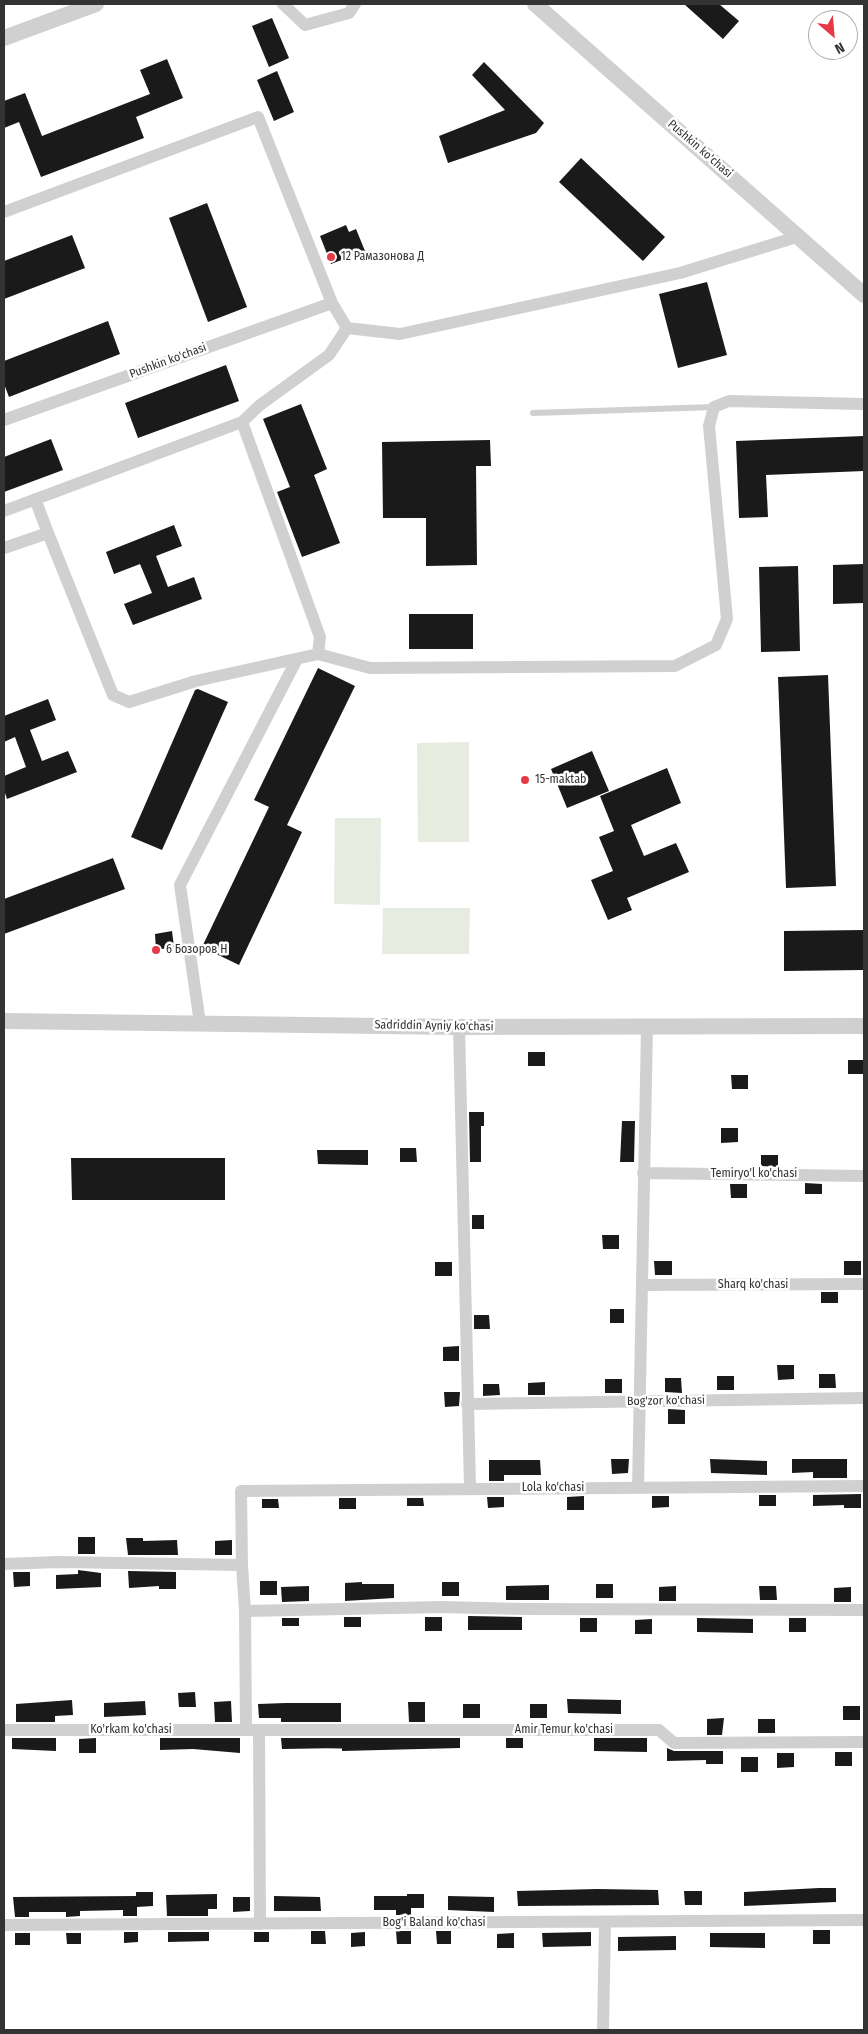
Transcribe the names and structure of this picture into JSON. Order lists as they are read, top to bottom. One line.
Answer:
{"streets":{"street":["Pushkin ko'chasi","Sadriddin Ayniy ko'chasi","Temiryo'l ko'chasi","Sharq ko'chasi","Bog'zor ko'chasi","Lola ko'chasi","Ko'rkam ko'chasi","Amir Temur ko'chasi","Bog'i Baland ko'chasi"]},"crossings":[["Ko'rkam ko'chasi","Amir Temur ko'chasi"]],"places":["12 Рамазонова Д","15-maktab","6 Бозоров Н"],"north":"bottom right"}
